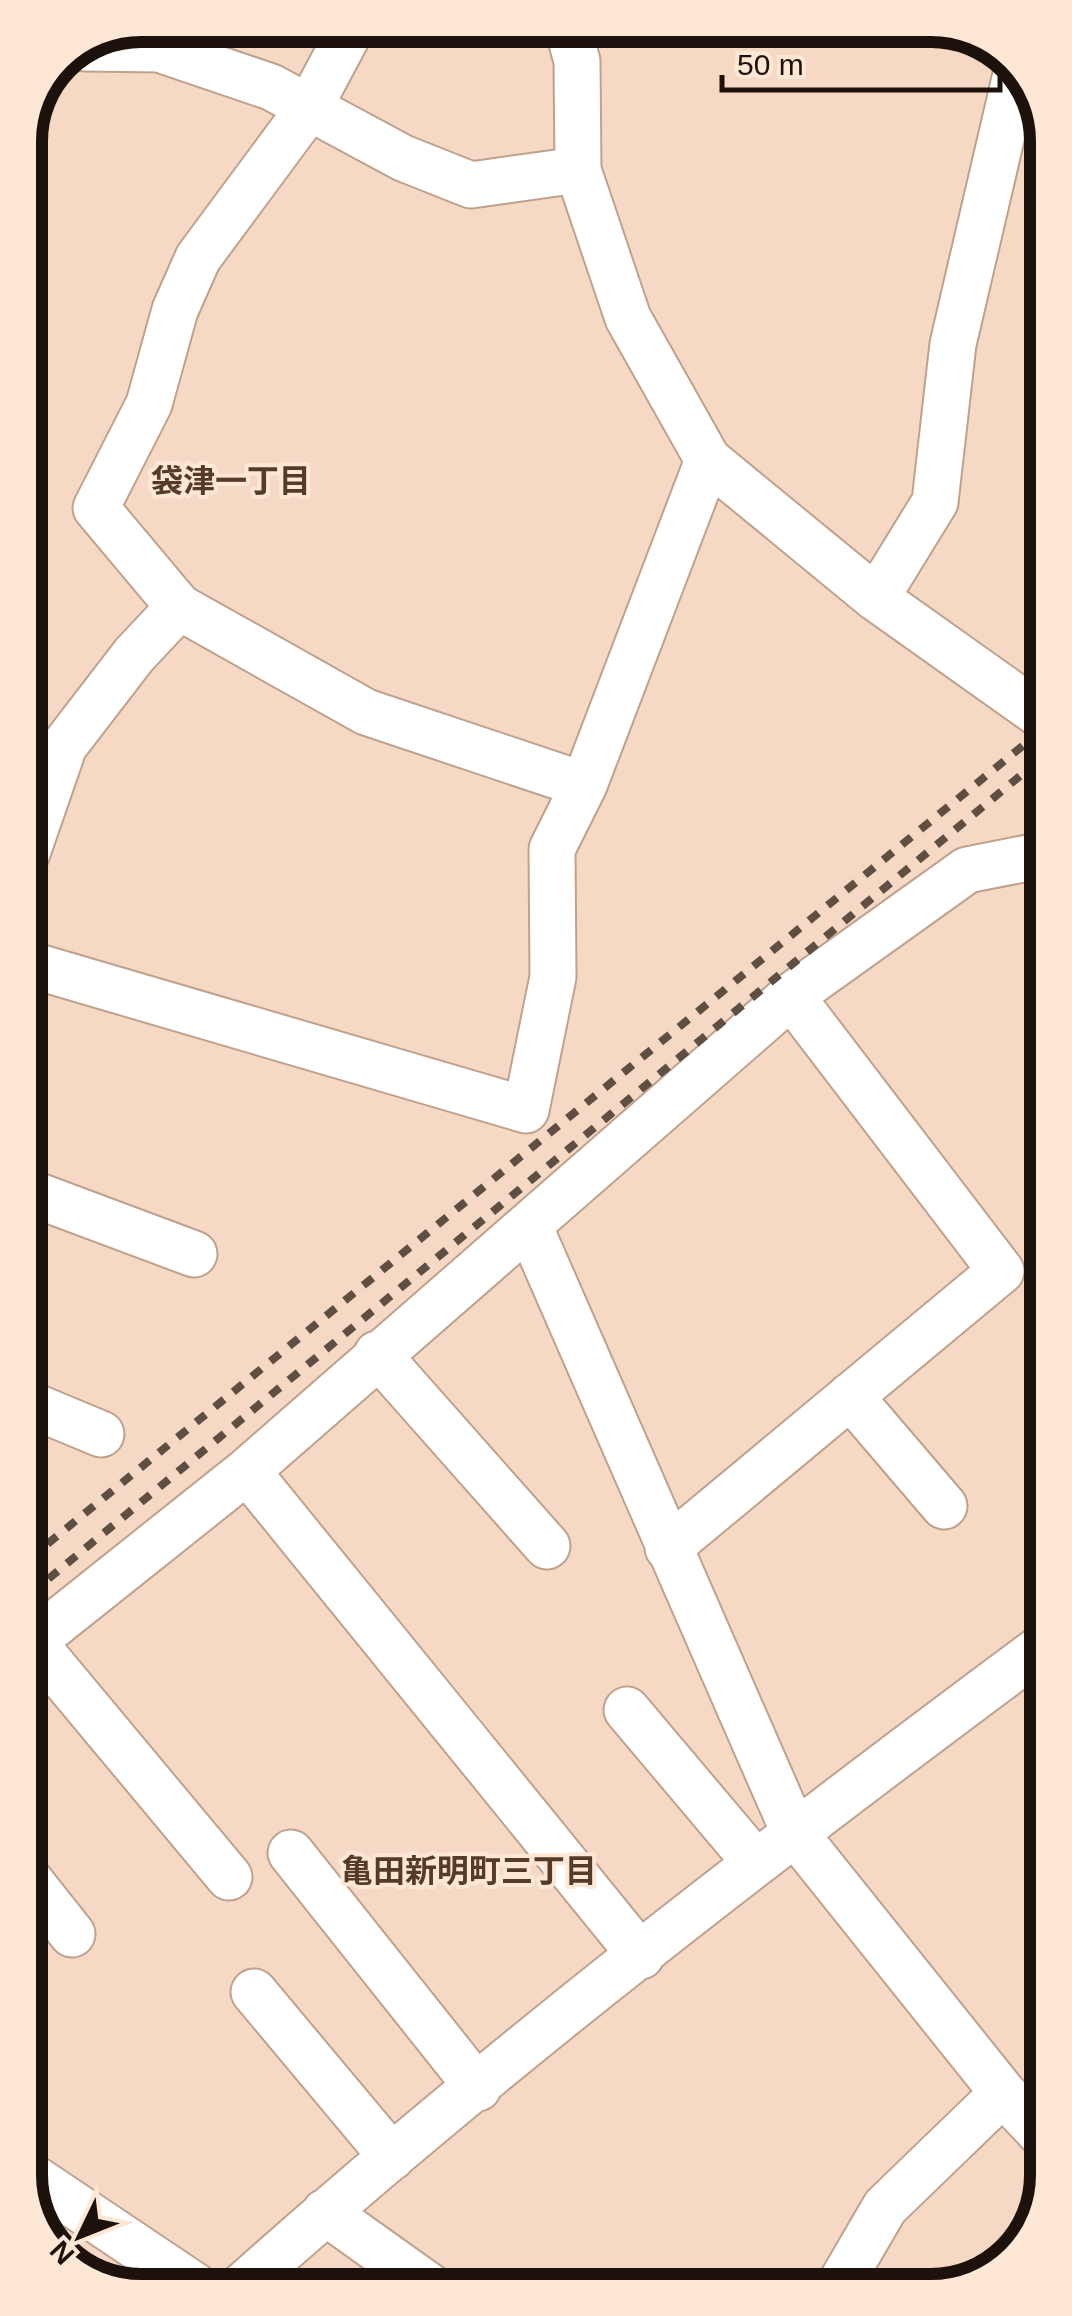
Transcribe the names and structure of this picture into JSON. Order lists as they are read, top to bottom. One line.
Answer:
{"districts":["袋津一丁目","亀田新明町三丁目"],"scale_bar":"50 m","north":"bottom left"}
